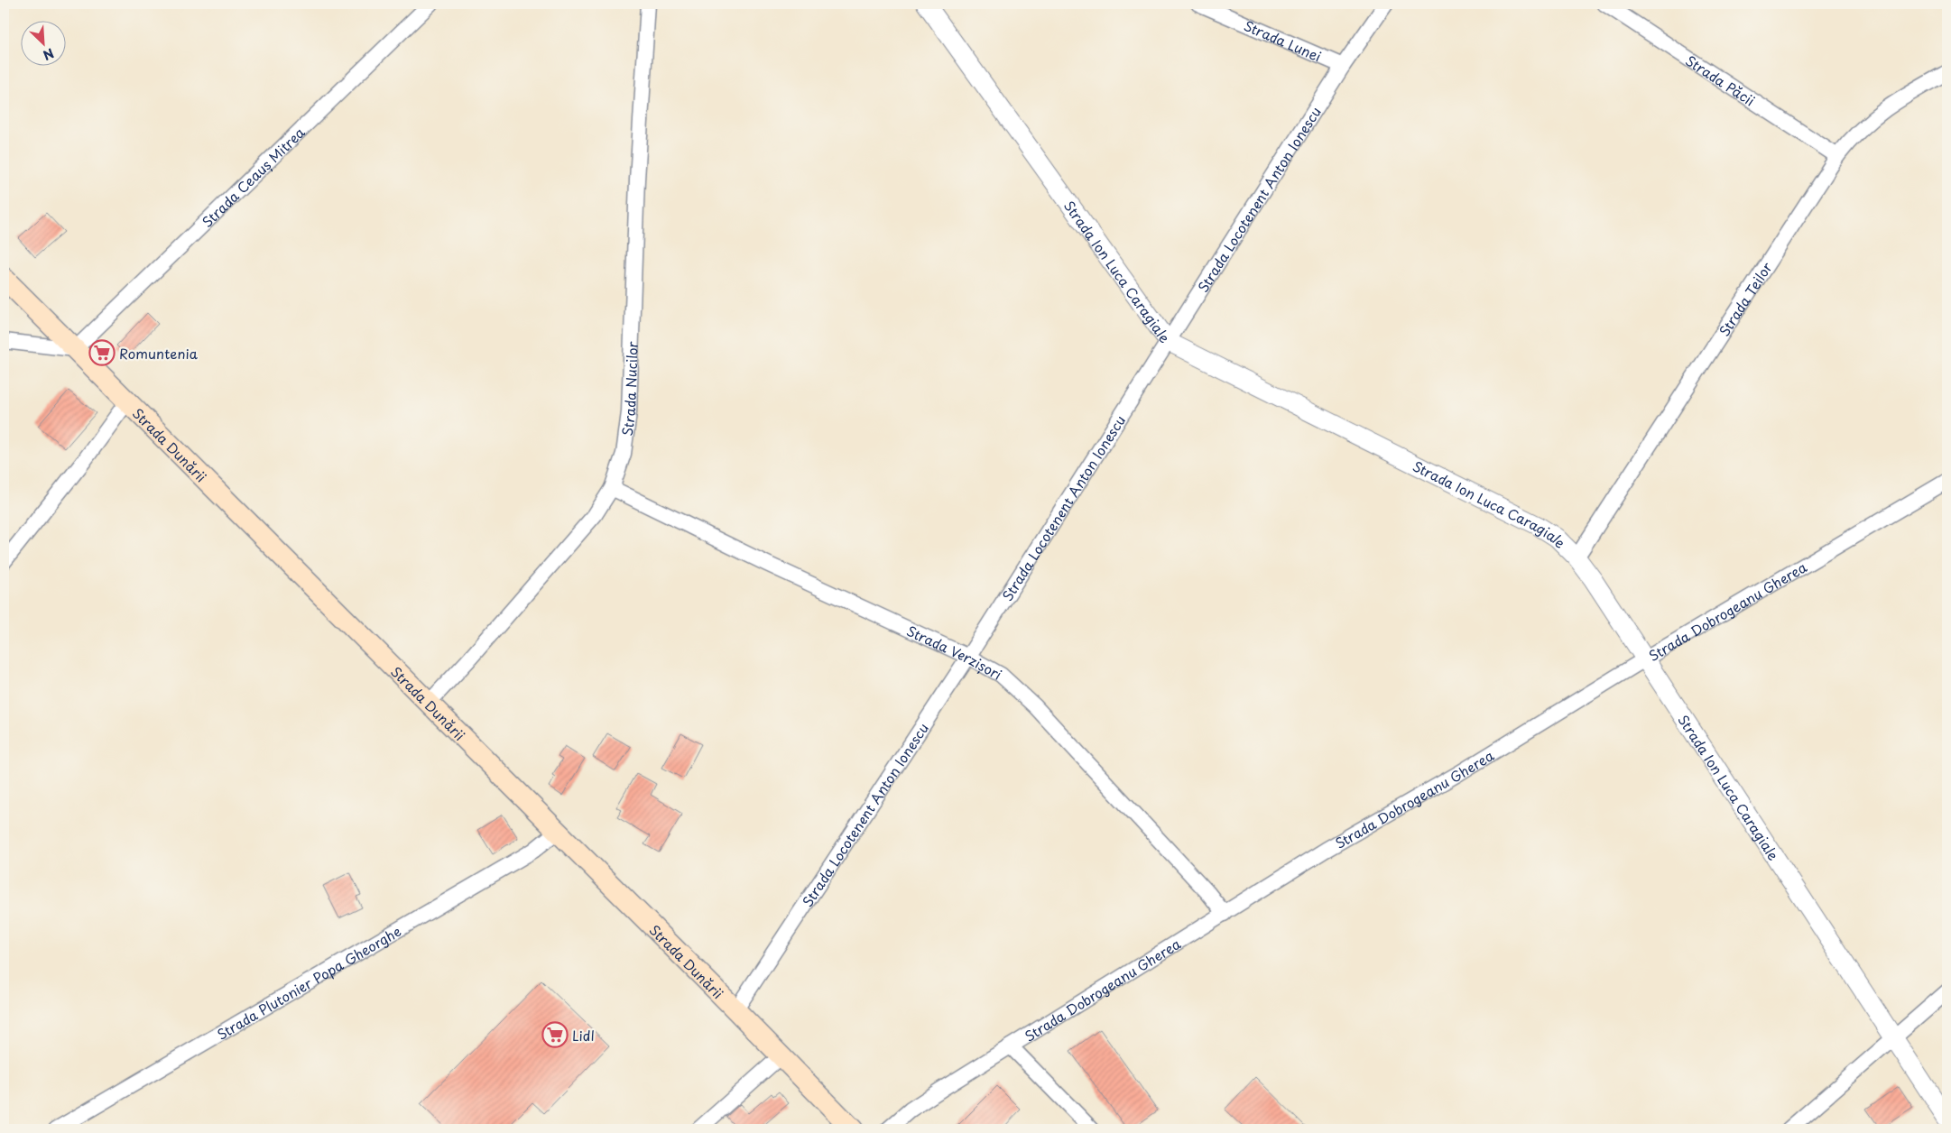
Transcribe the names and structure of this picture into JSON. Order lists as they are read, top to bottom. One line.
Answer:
{"streets":{"main road":["Strada Dunării"],"street":["Strada Lunei","Strada Păcii","Strada Ceauș Mitrea","Strada Locotenent Anton Ionescu","Strada Ion Luca Caragiale","Strada Teilor","Strada Nucilor","Strada Dobrogeanu Gherea","Strada Verzișori","Strada Plutonier Popa Gheorghe"]},"crossings":[["Strada Lunei","Strada Locotenent Anton Ionescu"],["Strada Păcii","Strada Teilor"],["Strada Ceauș Mitrea","Strada Dunării"],["Strada Locotenent Anton Ionescu","Strada Ion Luca Caragiale"],["Strada Locotenent Anton Ionescu","Strada Dunării"],["Strada Locotenent Anton Ionescu","Strada Verzișori"],["Strada Ion Luca Caragiale","Strada Teilor"],["Strada Ion Luca Caragiale","Strada Dobrogeanu Gherea"],["Strada Nucilor","Strada Dunării"],["Strada Nucilor","Strada Verzișori"],["Strada Dunării","Strada Plutonier Popa Gheorghe"],["Strada Dobrogeanu Gherea","Strada Verzișori"]],"places":{"supermarket":["Romuntenia","Lidl"]},"north":"bottom right"}
